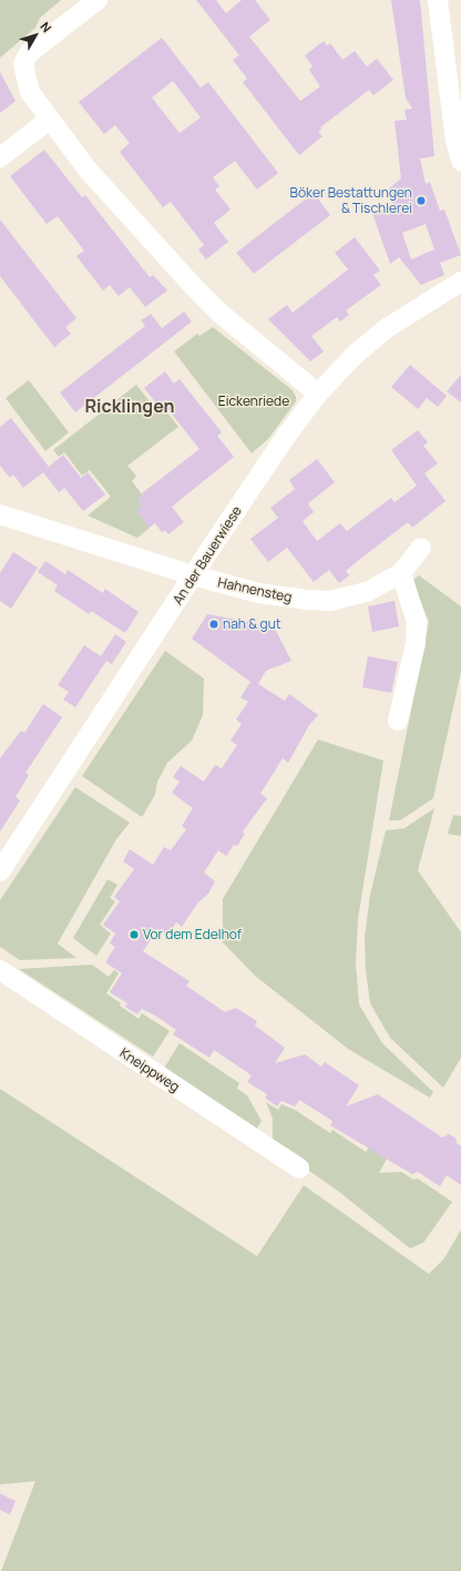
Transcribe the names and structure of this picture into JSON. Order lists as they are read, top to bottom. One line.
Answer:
{"streets":{"street":["An der Bauerwiese","Hahnensteg","Kneippweg"]},"crossings":[["An der Bauerwiese","Hahnensteg"]],"districts":["Ricklingen"],"parks":["Eickenriede"],"places":["Böker Bestattungen & Tischlerei","nah & gut","Vor dem Edelhof"],"north":"top right"}
